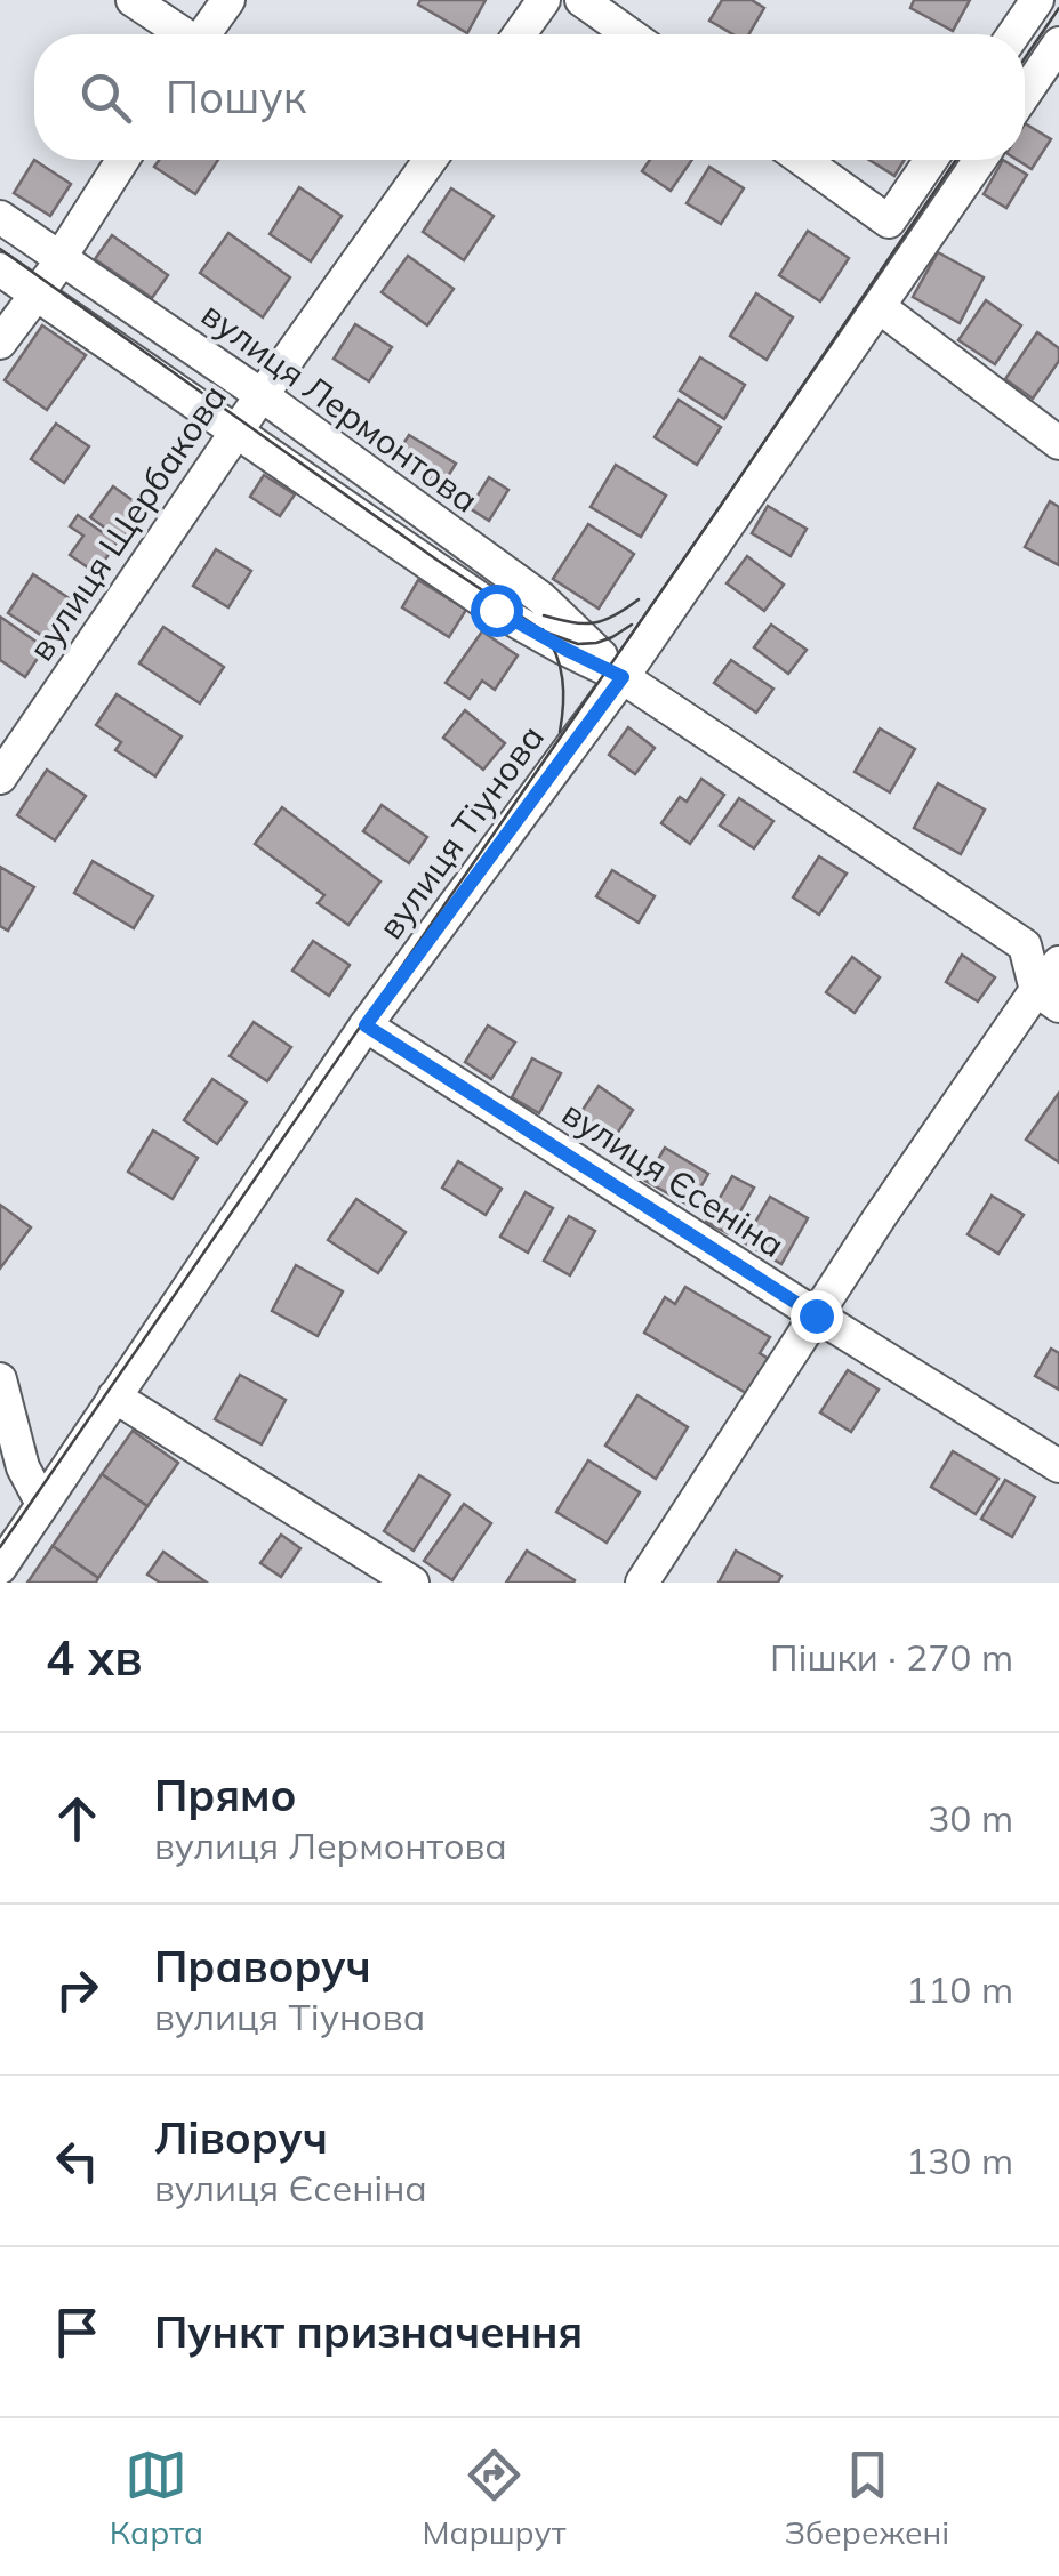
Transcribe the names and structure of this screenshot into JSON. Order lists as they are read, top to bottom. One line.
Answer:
{"streets":{"street":["вулиця Лермонтова","вулиця Щербакова","вулиця Тіунова","вулиця Єсеніна"]},"crossings":[["вулиця Лермонтова","вулиця Щербакова"],["вулиця Лермонтова","вулиця Тіунова"],["вулиця Тіунова","вулиця Єсеніна"]],"page":{"search":"Пошук","heading":["4 хв","Пішки · 270 m"],"list":[["Прямо","вулиця Лермонтова","30 m"],["Праворуч","вулиця Тіунова","110 m"],["Ліворуч","вулиця Єсеніна","130 m"],"Пункт призначення"],"nav":["Карта","Маршрут","Збережені"]}}
